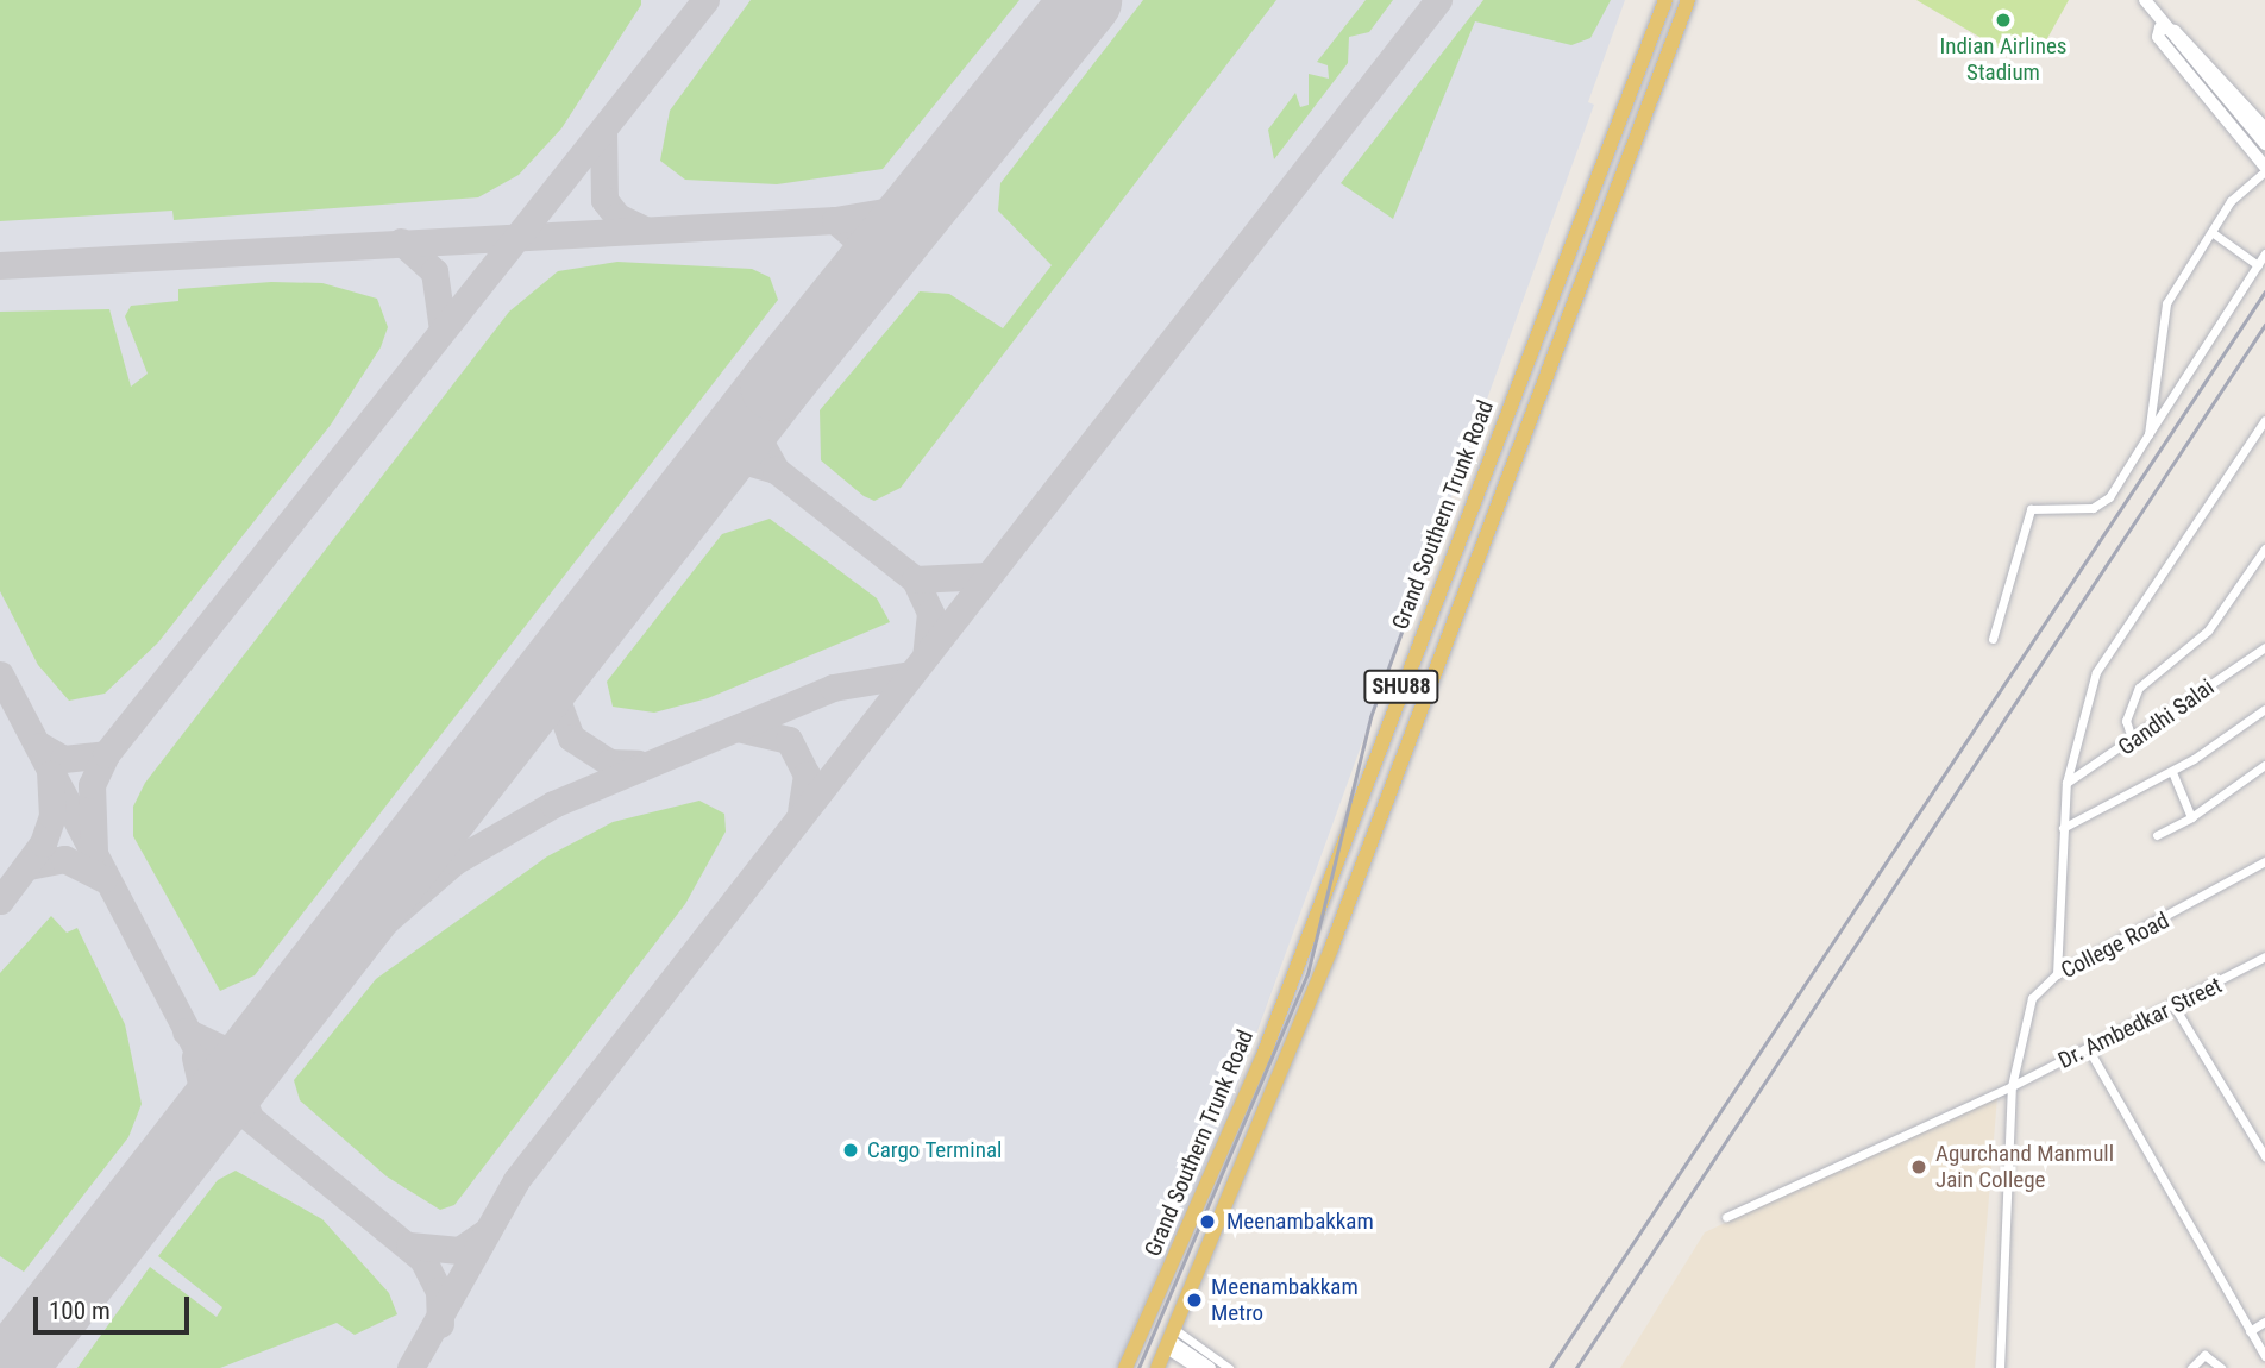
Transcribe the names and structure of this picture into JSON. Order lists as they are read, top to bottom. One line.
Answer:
{"streets":{"main road":["Grand Southern Trunk Road","SHU88"],"street":["Gandhi Salai","College Road","Dr. Ambedkar Street"]},"crossings":[["College Road","Dr. Ambedkar Street"]],"places":["Indian Airlines Stadium","Cargo Terminal","Agurchand Manmull Jain College","Meenambakkam","Meenambakkam Metro"],"scale_bar":"100 m"}
